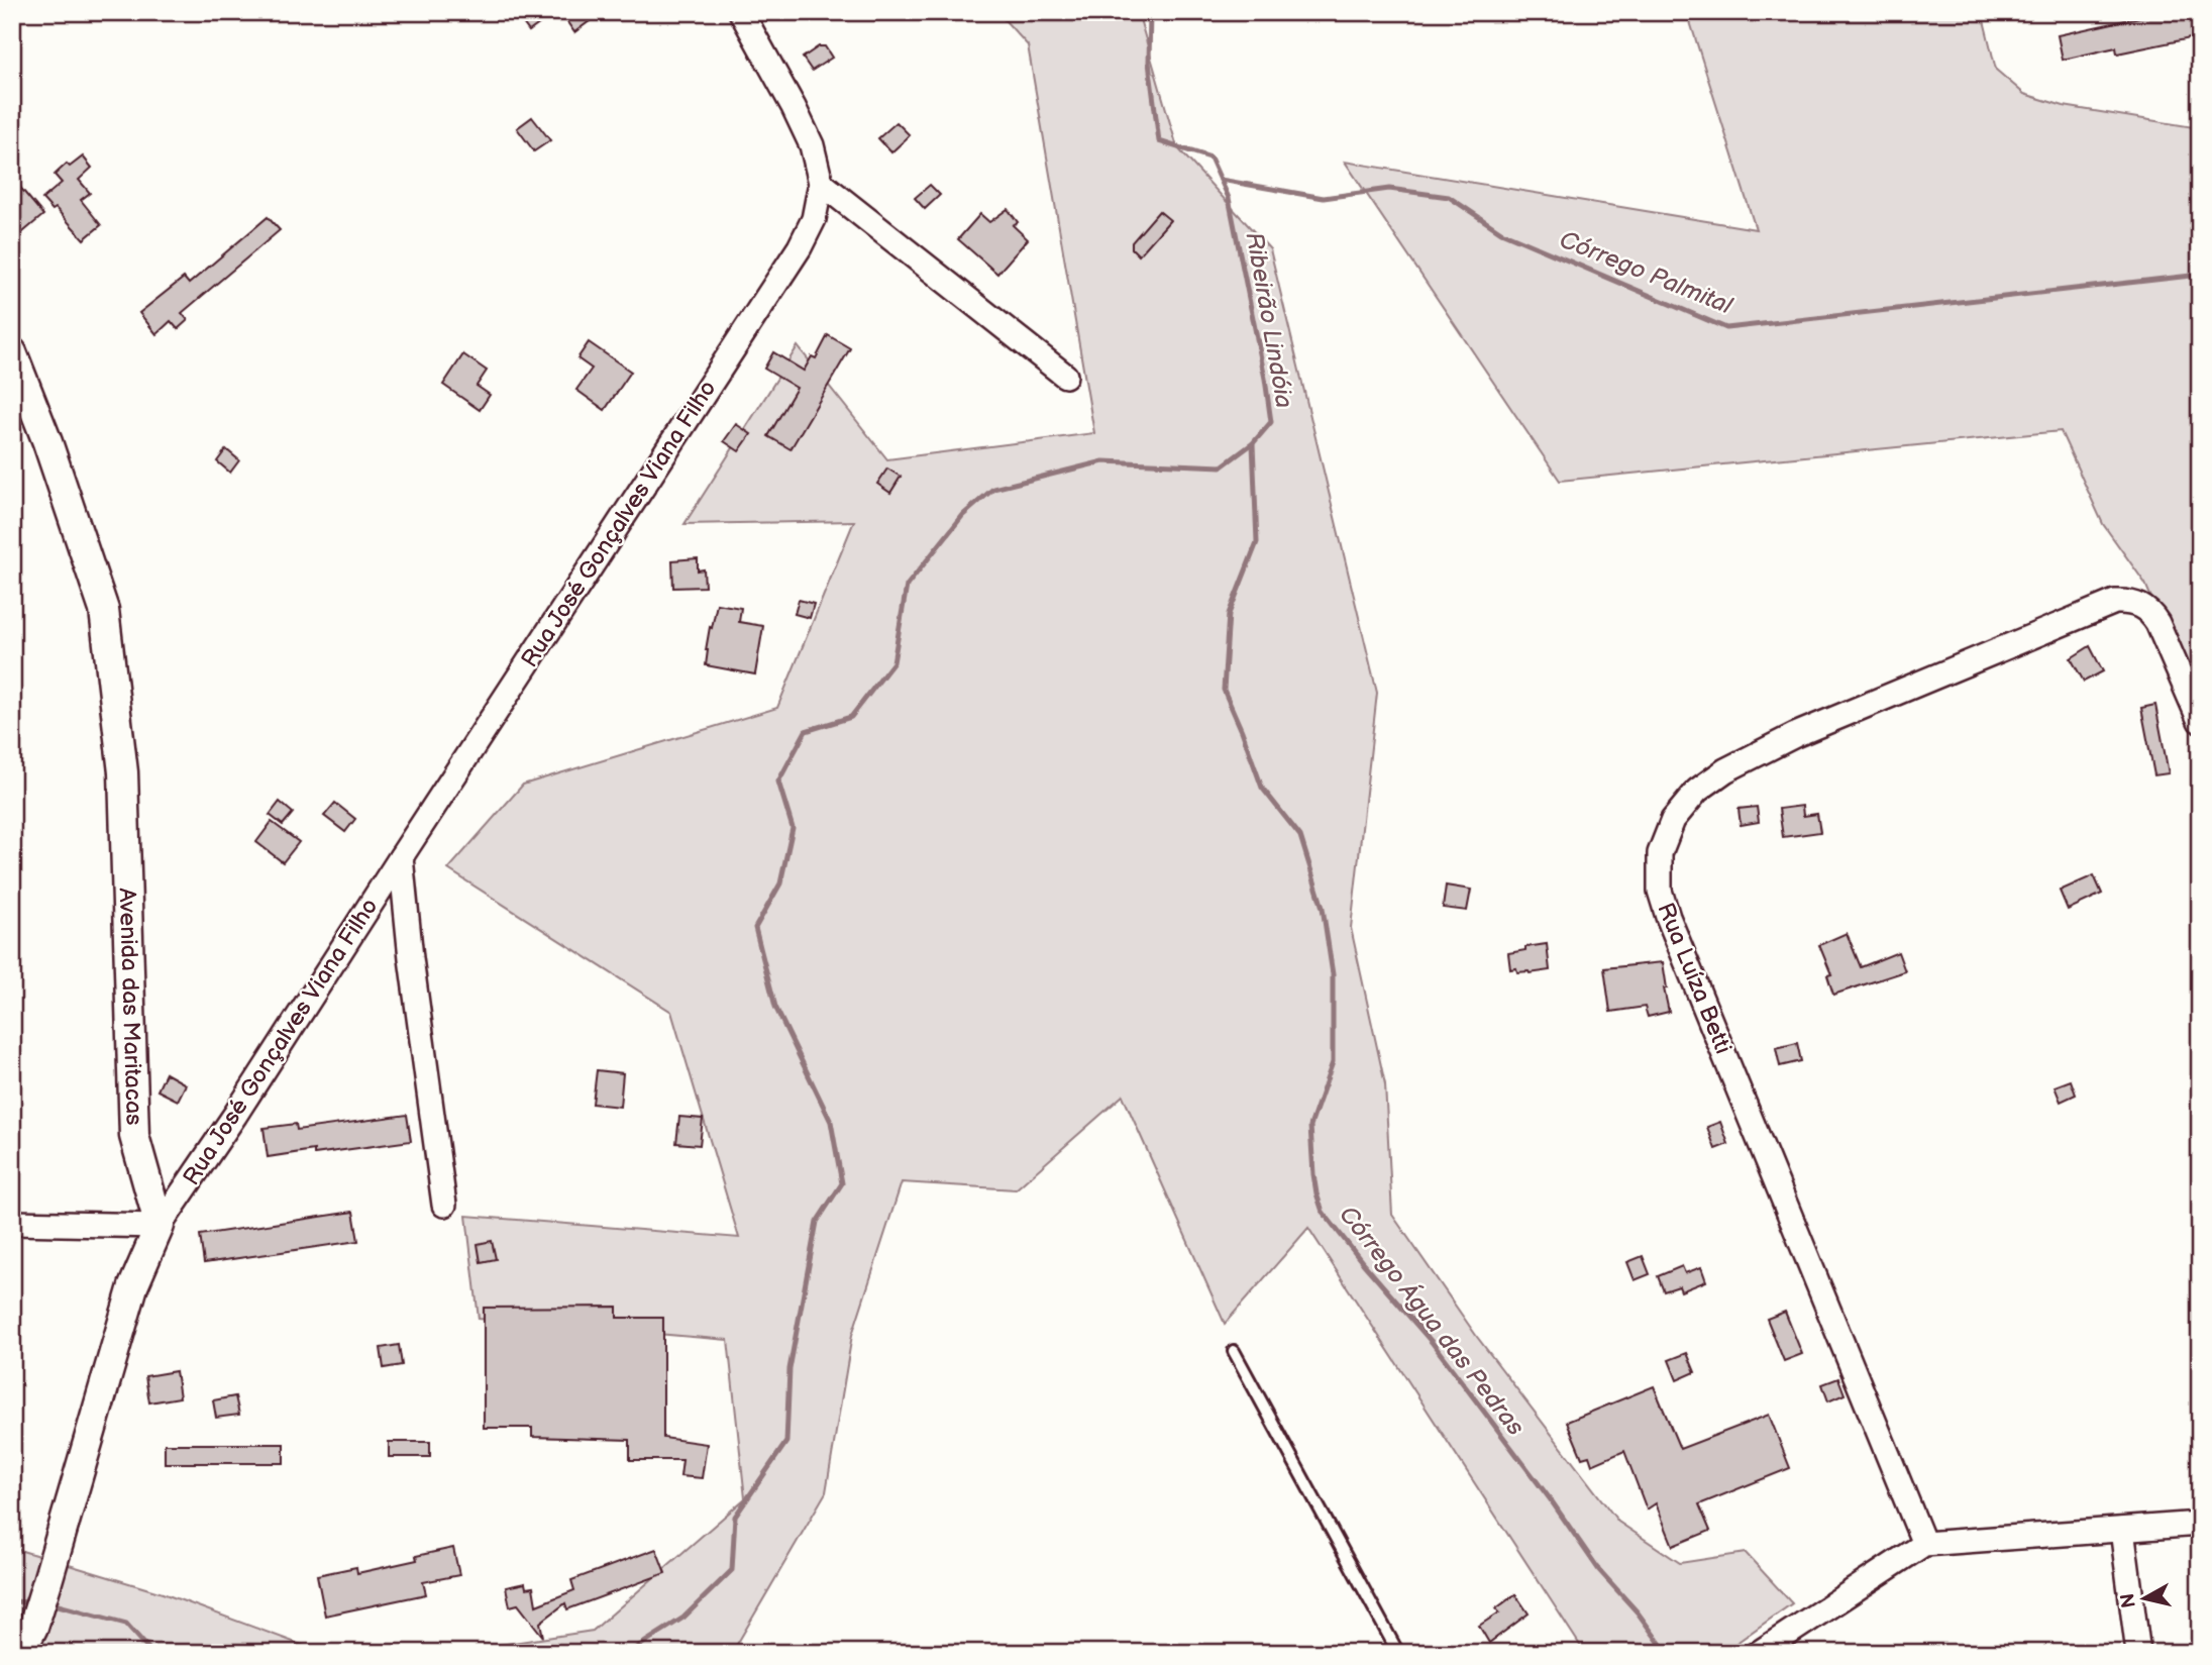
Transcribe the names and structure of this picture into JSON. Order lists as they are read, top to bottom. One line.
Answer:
{"streets":{"street":["Rua José Gonçalves Viana Filho","Rua Luíza Betti","Avenida das Maritacas"]},"crossings":[["Rua José Gonçalves Viana Filho","Avenida das Maritacas"]],"water":["Córrego Palmital","Ribeirão Lindóia","Córrego Água das Pedras"],"north":"left"}
